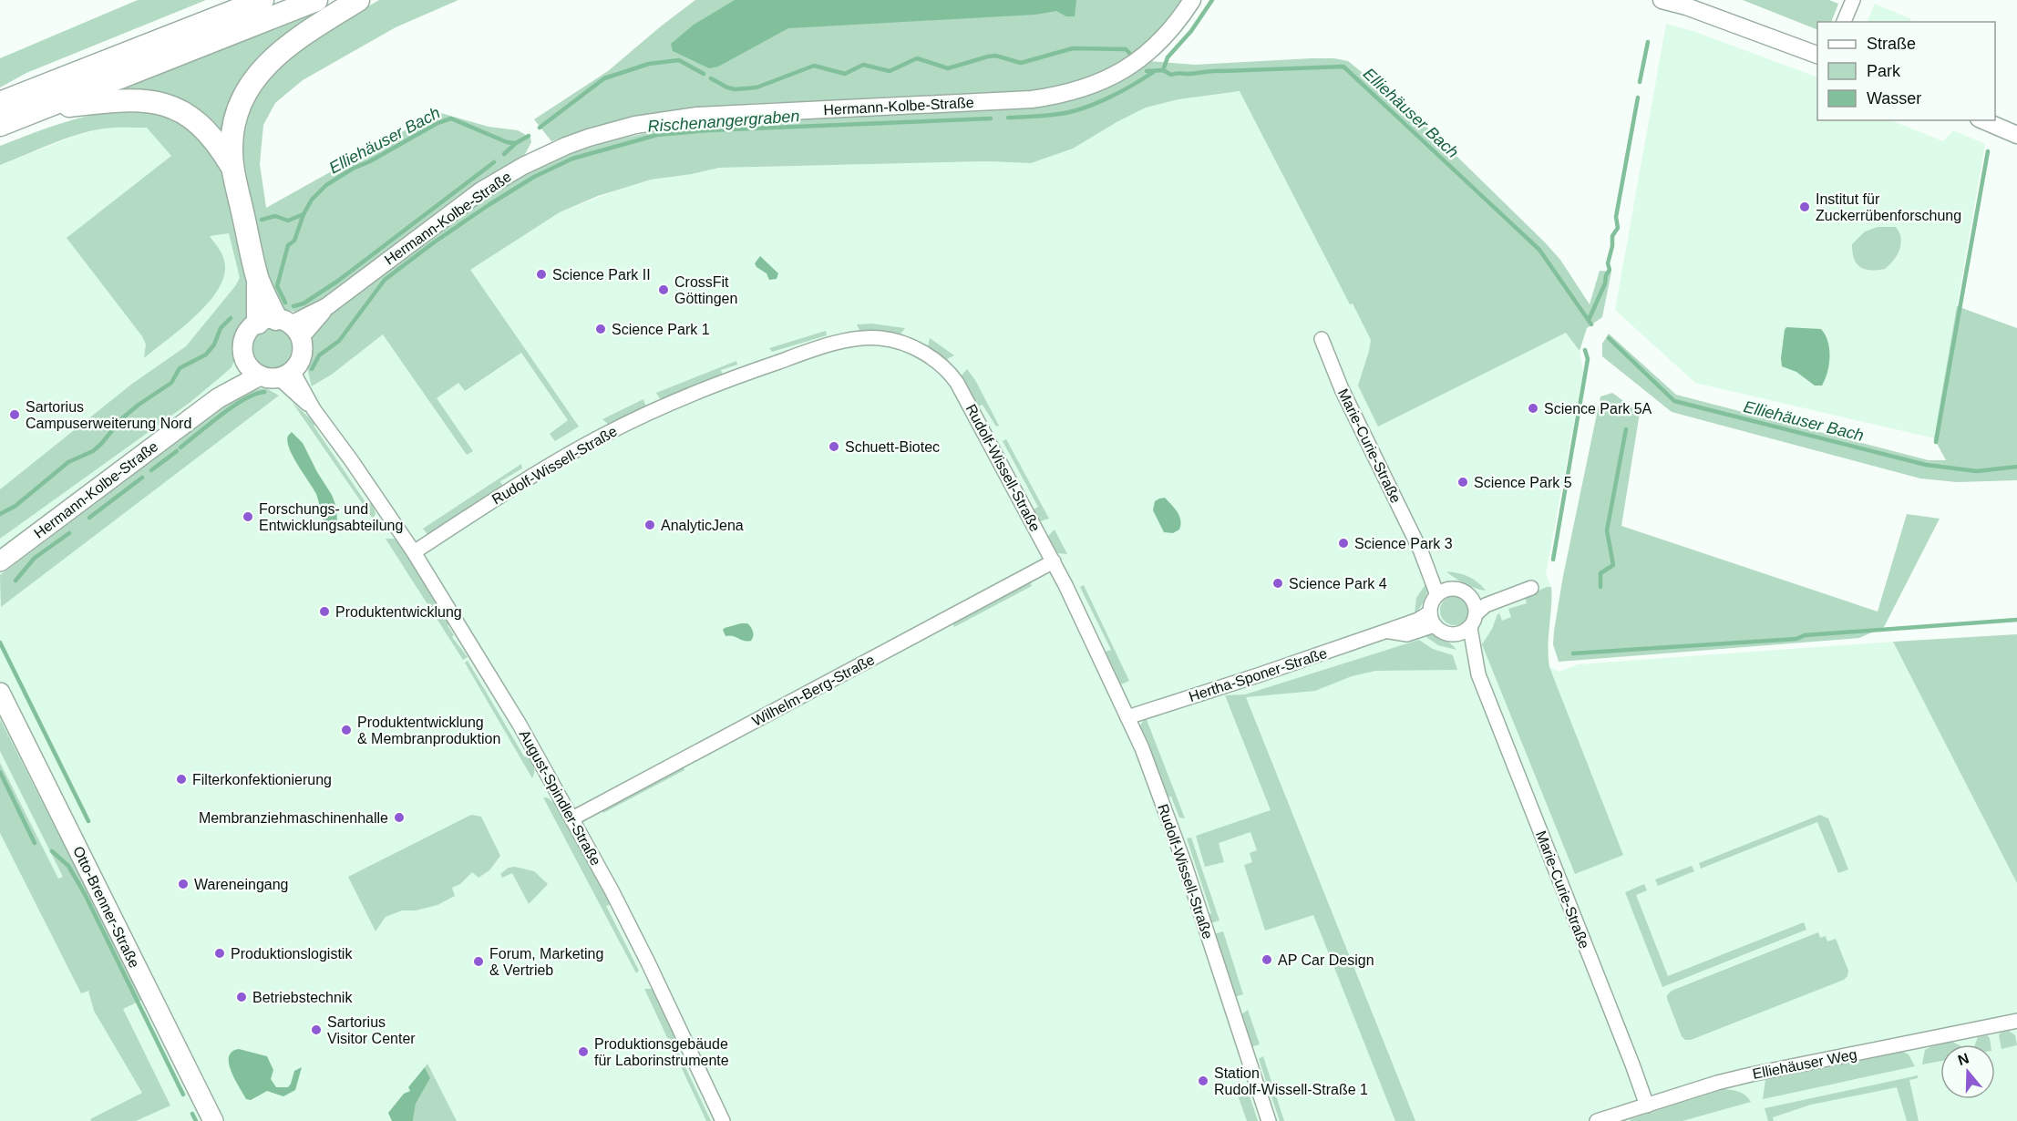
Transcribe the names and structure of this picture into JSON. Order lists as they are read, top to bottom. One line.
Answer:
{"streets":{"main road":["Hermann-Kolbe-Straße","Otto-Brenner-Straße"],"street":["Marie-Curie-Straße","Rudolf-Wissell-Straße","Hertha-Sponer-Straße","Wilhelm-Berg-Straße","August-Spindler-Straße","Elliehäuser Weg"]},"crossings":[["Hermann-Kolbe-Straße","August-Spindler-Straße"],["Marie-Curie-Straße","Hertha-Sponer-Straße"],["Marie-Curie-Straße","Elliehäuser Weg"],["Rudolf-Wissell-Straße","Hertha-Sponer-Straße"],["Rudolf-Wissell-Straße","Wilhelm-Berg-Straße"],["Rudolf-Wissell-Straße","August-Spindler-Straße"],["Wilhelm-Berg-Straße","August-Spindler-Straße"]],"water":["Elliehäuser Bach","Rischenangergraben"],"places":["Institut für Zuckerrübenforschung","Science Park II","CrossFit Göttingen","Science Park 1","Science Park 5A","Sartorius Campuserweiterung Nord","Schuett-Biotec","Science Park 5","Forschungs- und Entwicklungsabteilung","AnalyticJena","Science Park 3","Science Park 4","Produktentwicklung","Produktentwicklung & Membranproduktion","Filterkonfektionierung","Membranziehmaschinenhalle","Wareneingang","Produktionslogistik","AP Car Design","Forum, Marketing & Vertrieb","Betriebstechnik","Sartorius Visitor Center","Produktionsgebäude für Laborinstrumente","Station Rudolf-Wissell-Straße 1"],"legend":["Straße","Park","Wasser"],"north":"top"}
